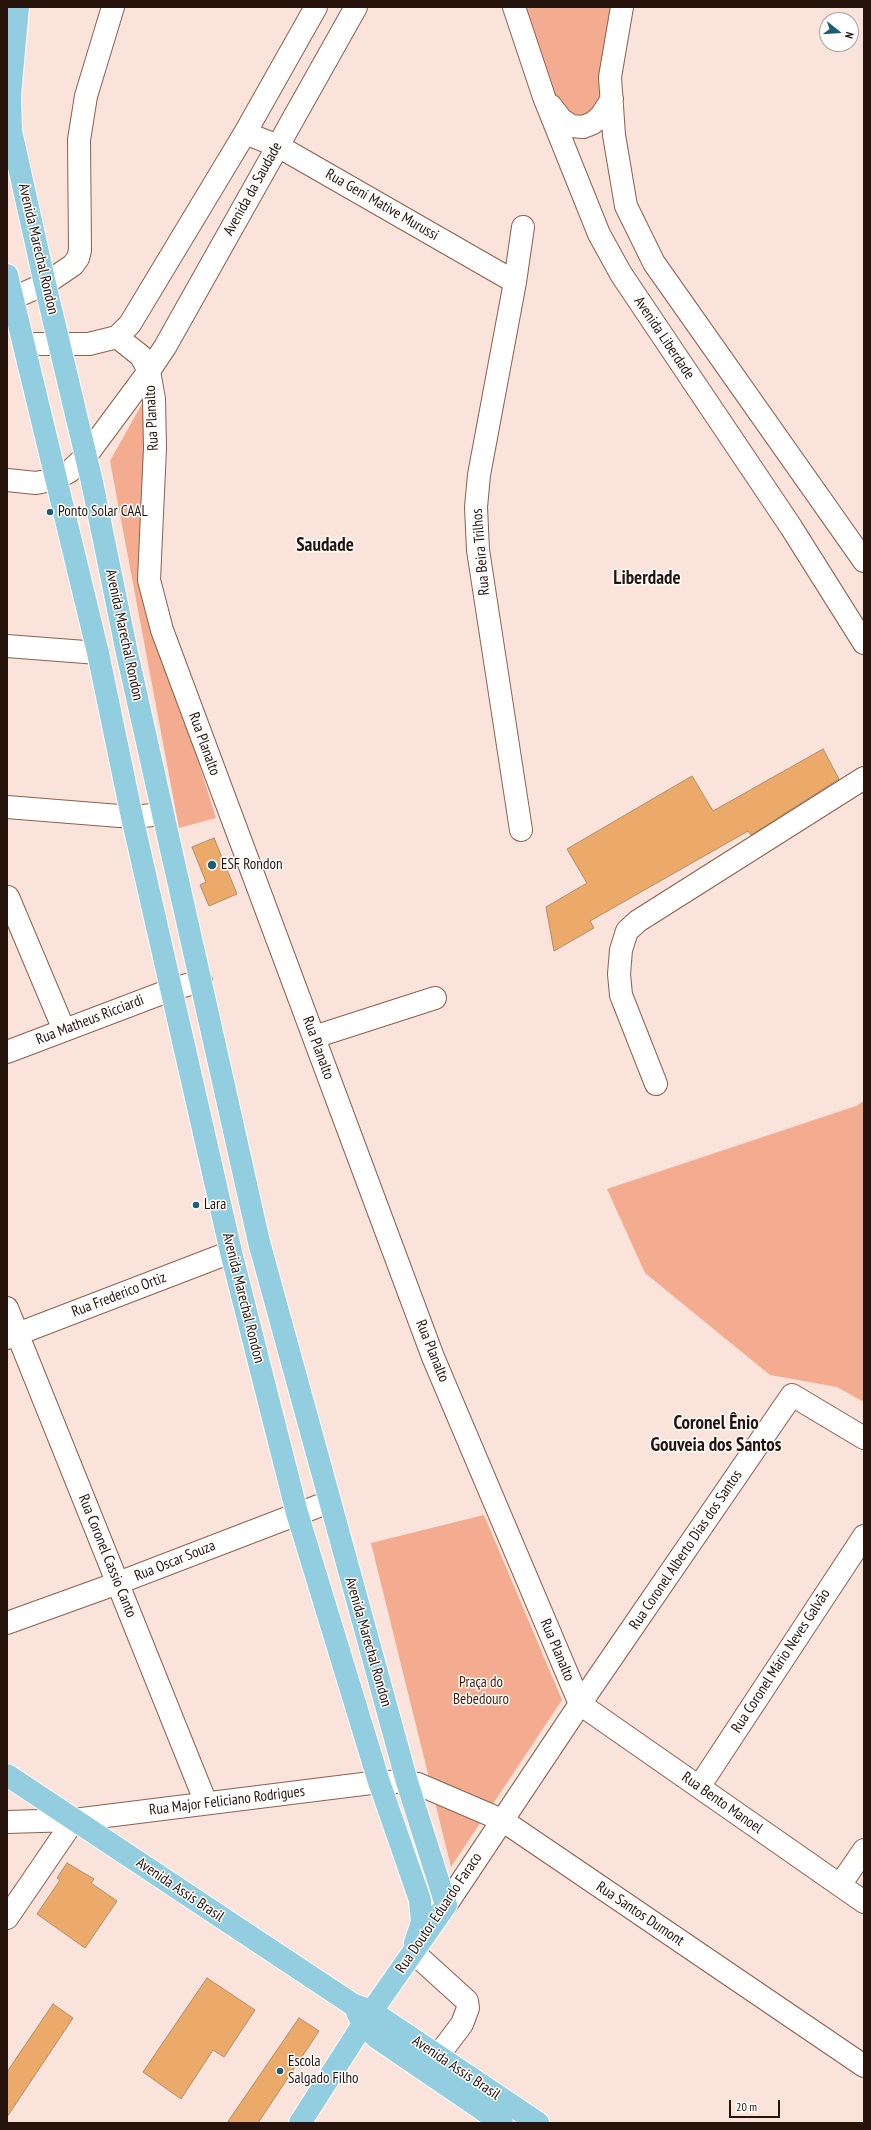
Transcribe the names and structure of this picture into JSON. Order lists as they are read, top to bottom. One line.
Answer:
{"streets":{"main road":["Avenida Marechal Rondon","Avenida Assis Brasil","Rua Doutor Eduardo Faraco"],"street":["Avenida da Saudade","Rua Geni Mative Murussi","Avenida Liberdade","Rua Planalto","Rua Beira Trilhos","Rua Matheus Ricciardi","Rua Frederico Ortiz","Rua Coronel Alberto Dias dos Santos","Rua Coronel Cassio Canto","Rua Oscar Souza","Rua Coronel Mário Neves Galvão","Rua Major Feliciano Rodrigues","Rua Bento Manoel","Rua Santos Dumont"]},"crossings":[["Avenida da Saudade","Rua Geni Mative Murussi"],["Avenida da Saudade","Rua Planalto"],["Rua Geni Mative Murussi","Rua Beira Trilhos"],["Avenida Marechal Rondon","Rua Matheus Ricciardi"],["Avenida Marechal Rondon","Rua Frederico Ortiz"],["Avenida Marechal Rondon","Rua Oscar Souza"],["Avenida Marechal Rondon","Rua Major Feliciano Rodrigues"],["Avenida Marechal Rondon","Rua Doutor Eduardo Faraco"],["Avenida Marechal Rondon","Rua Santos Dumont"],["Rua Planalto","Rua Coronel Alberto Dias dos Santos"],["Rua Planalto","Rua Bento Manoel"],["Rua Planalto","Rua Doutor Eduardo Faraco"],["Rua Frederico Ortiz","Rua Coronel Cassio Canto"],["Rua Coronel Alberto Dias dos Santos","Rua Bento Manoel"],["Rua Coronel Alberto Dias dos Santos","Rua Doutor Eduardo Faraco"],["Rua Coronel Cassio Canto","Rua Oscar Souza"],["Rua Coronel Cassio Canto","Rua Major Feliciano Rodrigues"],["Rua Coronel Mário Neves Galvão","Rua Bento Manoel"],["Rua Major Feliciano Rodrigues","Avenida Assis Brasil"],["Rua Bento Manoel","Rua Doutor Eduardo Faraco"],["Avenida Assis Brasil","Rua Doutor Eduardo Faraco"],["Rua Doutor Eduardo Faraco","Rua Santos Dumont"]],"districts":["Saudade","Liberdade","Coronel Ênio Gouveia dos Santos"],"parks":["Praça do Bebedouro"],"places":["Ponto Solar CAAL","ESF Rondon","Lara","Escola Salgado Filho"],"scale_bar":"20 m","north":"right"}
